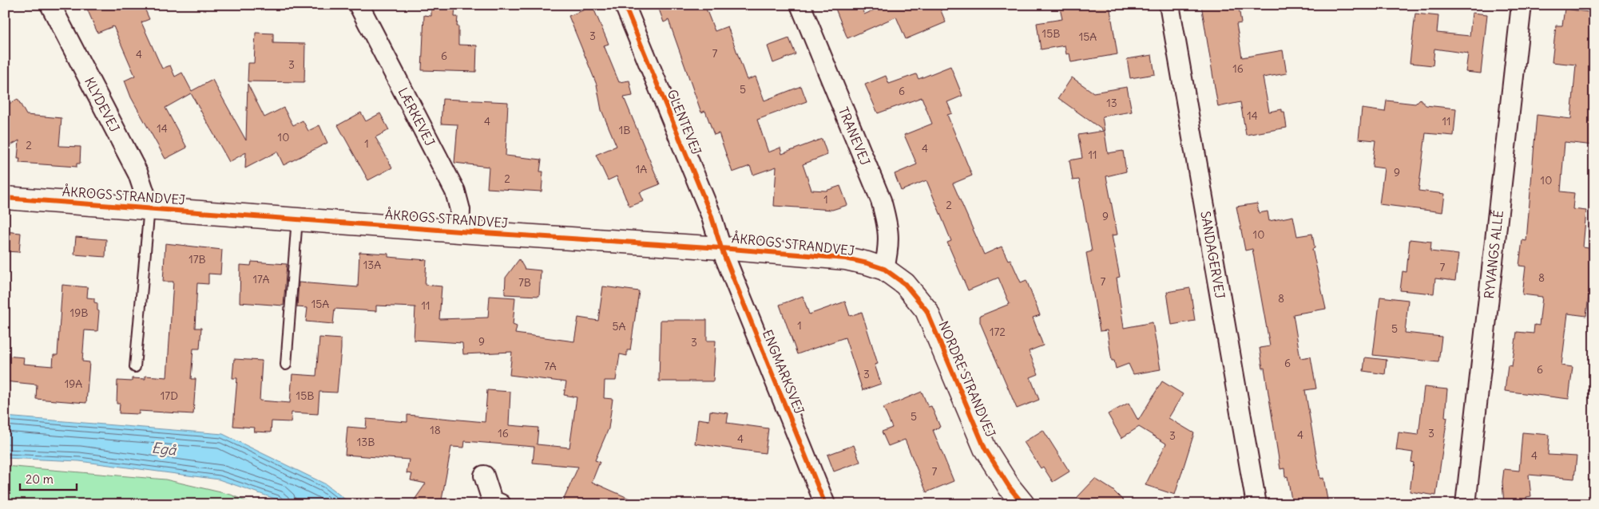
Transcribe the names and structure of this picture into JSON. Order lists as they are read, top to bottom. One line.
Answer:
{"streets":{"street":["KLYDEVEJ","LÆRKEVEJ","GLENTEVEJ","TRANEVEJ","ÅKROGS STRANDVEJ","SANDAGERVEJ","RYVANGS ALLÉ","ENGMARKSVEJ","NORDRE STRANDVEJ"]},"crossings":[["KLYDEVEJ","ÅKROGS STRANDVEJ"],["LÆRKEVEJ","ÅKROGS STRANDVEJ"],["GLENTEVEJ","ÅKROGS STRANDVEJ"],["GLENTEVEJ","ENGMARKSVEJ"],["TRANEVEJ","ÅKROGS STRANDVEJ"],["TRANEVEJ","NORDRE STRANDVEJ"],["ÅKROGS STRANDVEJ","ENGMARKSVEJ"],["ÅKROGS STRANDVEJ","NORDRE STRANDVEJ"]],"water":["Egå"],"house_numbers":["15B","3","15A","7","4","6","3","16","5","6","13","14","4","11","14","1B","10","1","2","4","11","1A","9","2","10","1","2","9","10","17B","13A","7","8","17A","7","7B","8","15A","11","19B","1","5A","5","172","9","3","6","7A","6","3","19A","17D","15B","5","18","16","3","4","3","4","13B","4","7"],"scale_bar":"20 m"}
